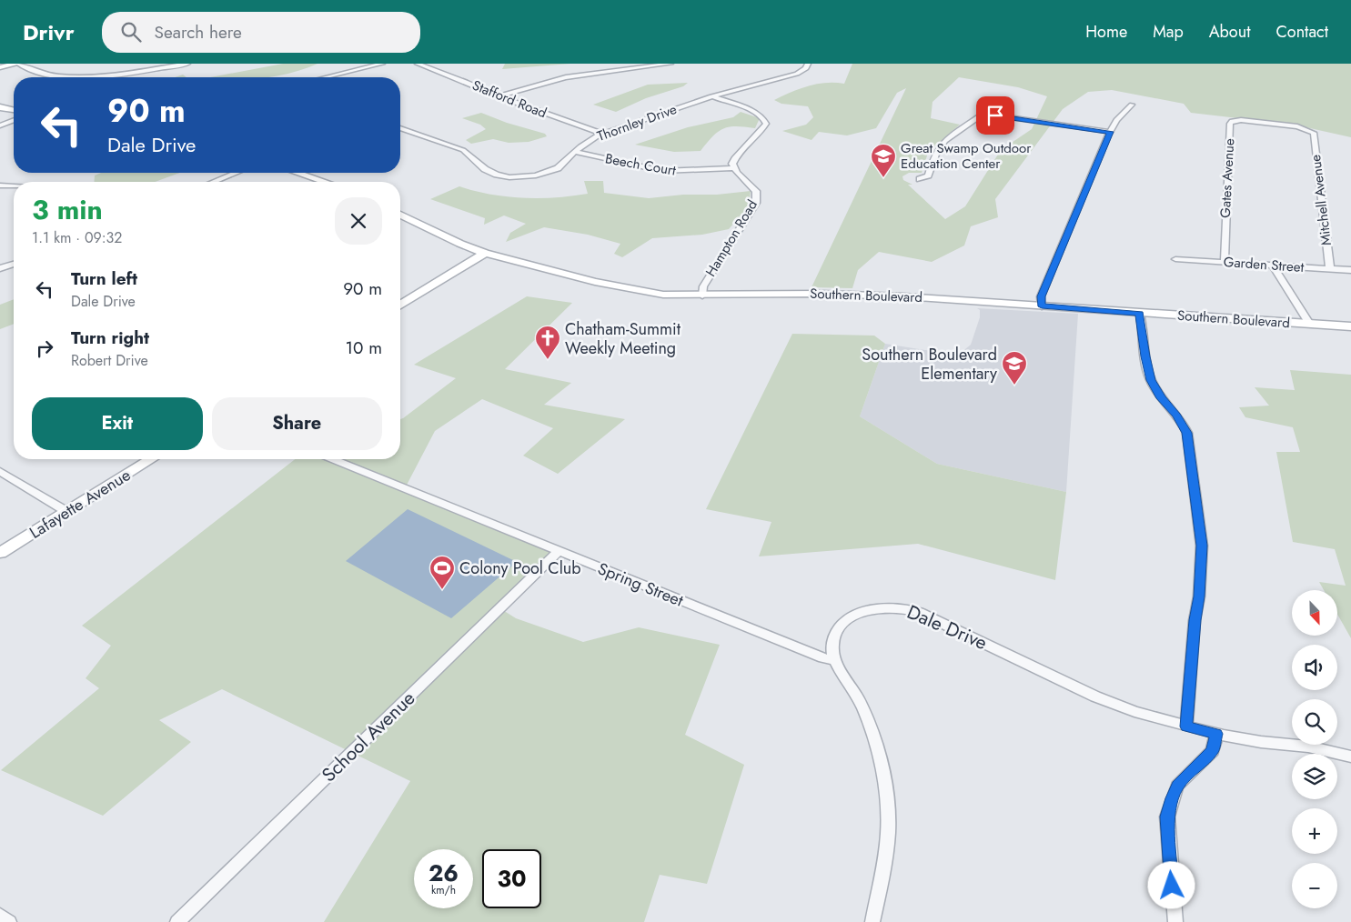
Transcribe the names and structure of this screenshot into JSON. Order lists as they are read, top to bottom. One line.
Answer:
{"streets":{"main road":["Southern Boulevard","Lafayette Avenue"],"street":["Stafford Road","Thornley Drive","Beech Court","Gates Avenue","Mitchell Avenue","Hampton Road","Garden Street","Spring Street","Dale Drive","School Avenue"]},"crossings":[["Stafford Road","Thornley Drive"],["Thornley Drive","Beech Court"],["Beech Court","Hampton Road"],["Gates Avenue","Mitchell Avenue"],["Gates Avenue","Garden Street"],["Mitchell Avenue","Garden Street"],["Hampton Road","Southern Boulevard"],["Spring Street","Dale Drive"],["Spring Street","School Avenue"]],"places":{"school or university":["Great Swamp Outdoor Education Center","Southern Boulevard Elementary"],"church":["Chatham-Summit Weekly Meeting"],"sports":["Colony Pool Club"]},"north":"bottom","page":{"header":"Drivr","search":"Search here","nav":["Home","Map","About","Contact"],"turn":["90 m","Dale Drive"],"heading":["3 min","1.1 km · 09:32"],"list":[{"name":"Turn left","note":"Dale Drive","value":"90 m"},{"name":"Turn right","note":"Robert Drive","value":"10 m"}],"buttons":["Exit","Share"],"map_buttons":["+","−"],"speed":"26 km/h","limit":"30"}}
